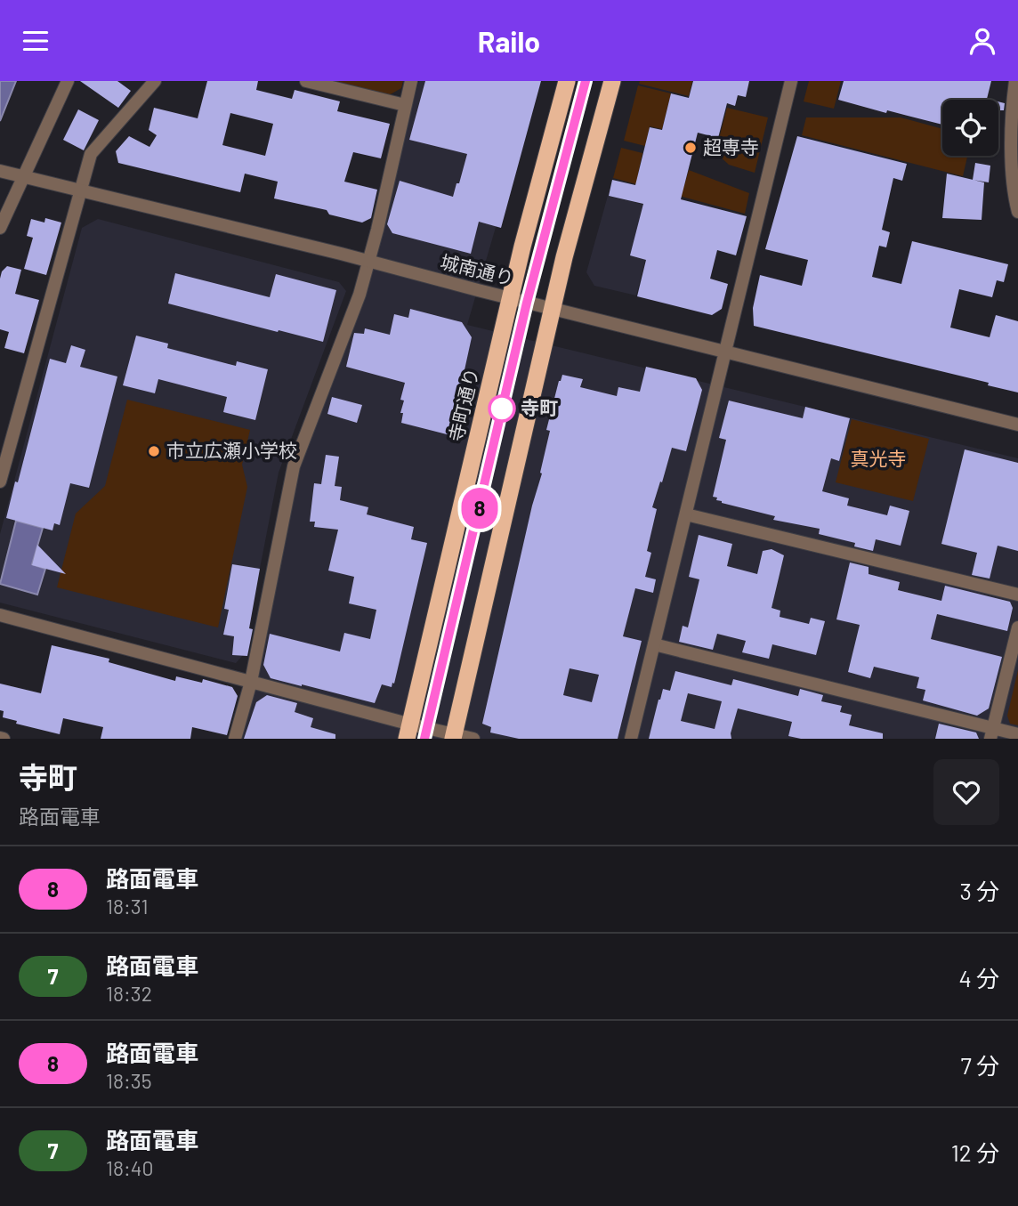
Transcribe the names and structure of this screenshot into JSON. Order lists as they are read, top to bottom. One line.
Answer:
{"streets":{"highway":["寺町通り"],"street":["城南通り"]},"crossings":[["城南通り","寺町通り"]],"parks":["真光寺"],"places":["超専寺","寺町","市立広瀬小学校"],"lines":["tram line 8"],"page":{"header":"Railo","on_map":"8","heading":["寺町","路面電車"],"list":[{"mark":"8","name":"路面電車","note":"18:31","value":"3 分"},{"mark":"7","name":"路面電車","note":"18:32","value":"4 分"},{"mark":"8","name":"路面電車","note":"18:35","value":"7 分"},{"mark":"7","name":"路面電車","note":"18:40","value":"12 分"}]}}
